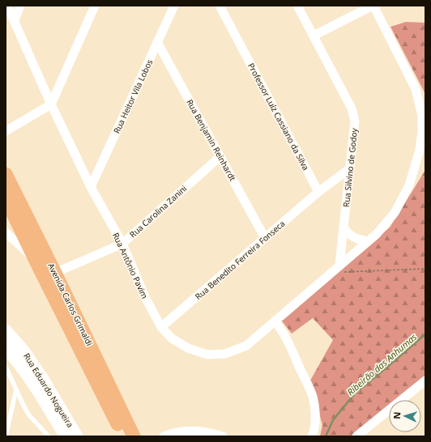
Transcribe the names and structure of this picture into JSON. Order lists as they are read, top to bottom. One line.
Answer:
{"streets":{"main road":["Avenida Carlos Grimaldi","Rua Eduardo Nogueira"],"street":["Rua Heitor Vila Lobos","Professor Luíz Cassiano da Silva","Rua Benjamin Reinhardt","Rua Silvino de Godoy","Rua Carolina Zanini","Rua Benedito Ferreira Fonseca","Rua Antônio Pavim"]},"crossings":[["Rua Heitor Vila Lobos","Rua Benjamin Reinhardt"],["Rua Heitor Vila Lobos","Rua Antônio Pavim"],["Professor Luíz Cassiano da Silva","Rua Benedito Ferreira Fonseca"],["Rua Benjamin Reinhardt","Rua Carolina Zanini"],["Rua Benjamin Reinhardt","Rua Benedito Ferreira Fonseca"],["Rua Silvino de Godoy","Rua Antônio Pavim"],["Rua Carolina Zanini","Rua Antônio Pavim"],["Rua Carolina Zanini","Avenida Carlos Grimaldi"],["Rua Benedito Ferreira Fonseca","Rua Antônio Pavim"]],"water":["Ribeirão das Anhumas"],"north":"left"}
